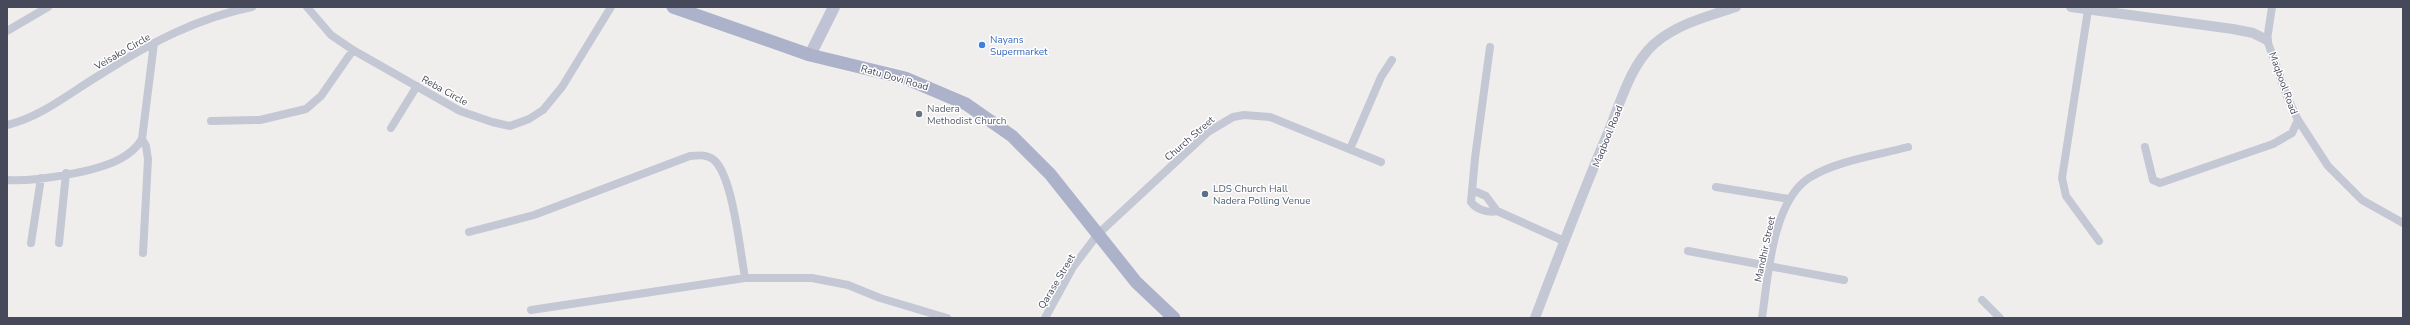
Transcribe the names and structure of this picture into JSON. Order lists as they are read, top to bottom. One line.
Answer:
{"streets":{"main road":["Ratu Dovi Road"],"street":["Veisako Circle","Maqbool Road","Reba Circle","Church Street","Mandhir Street","Qarase Street"]},"crossings":[["Ratu Dovi Road","Church Street"],["Ratu Dovi Road","Qarase Street"],["Church Street","Qarase Street"]],"places":["Nayans Supermarket","Nadera Methodist Church","LDS Church Hall Nadera Polling Venue"]}
